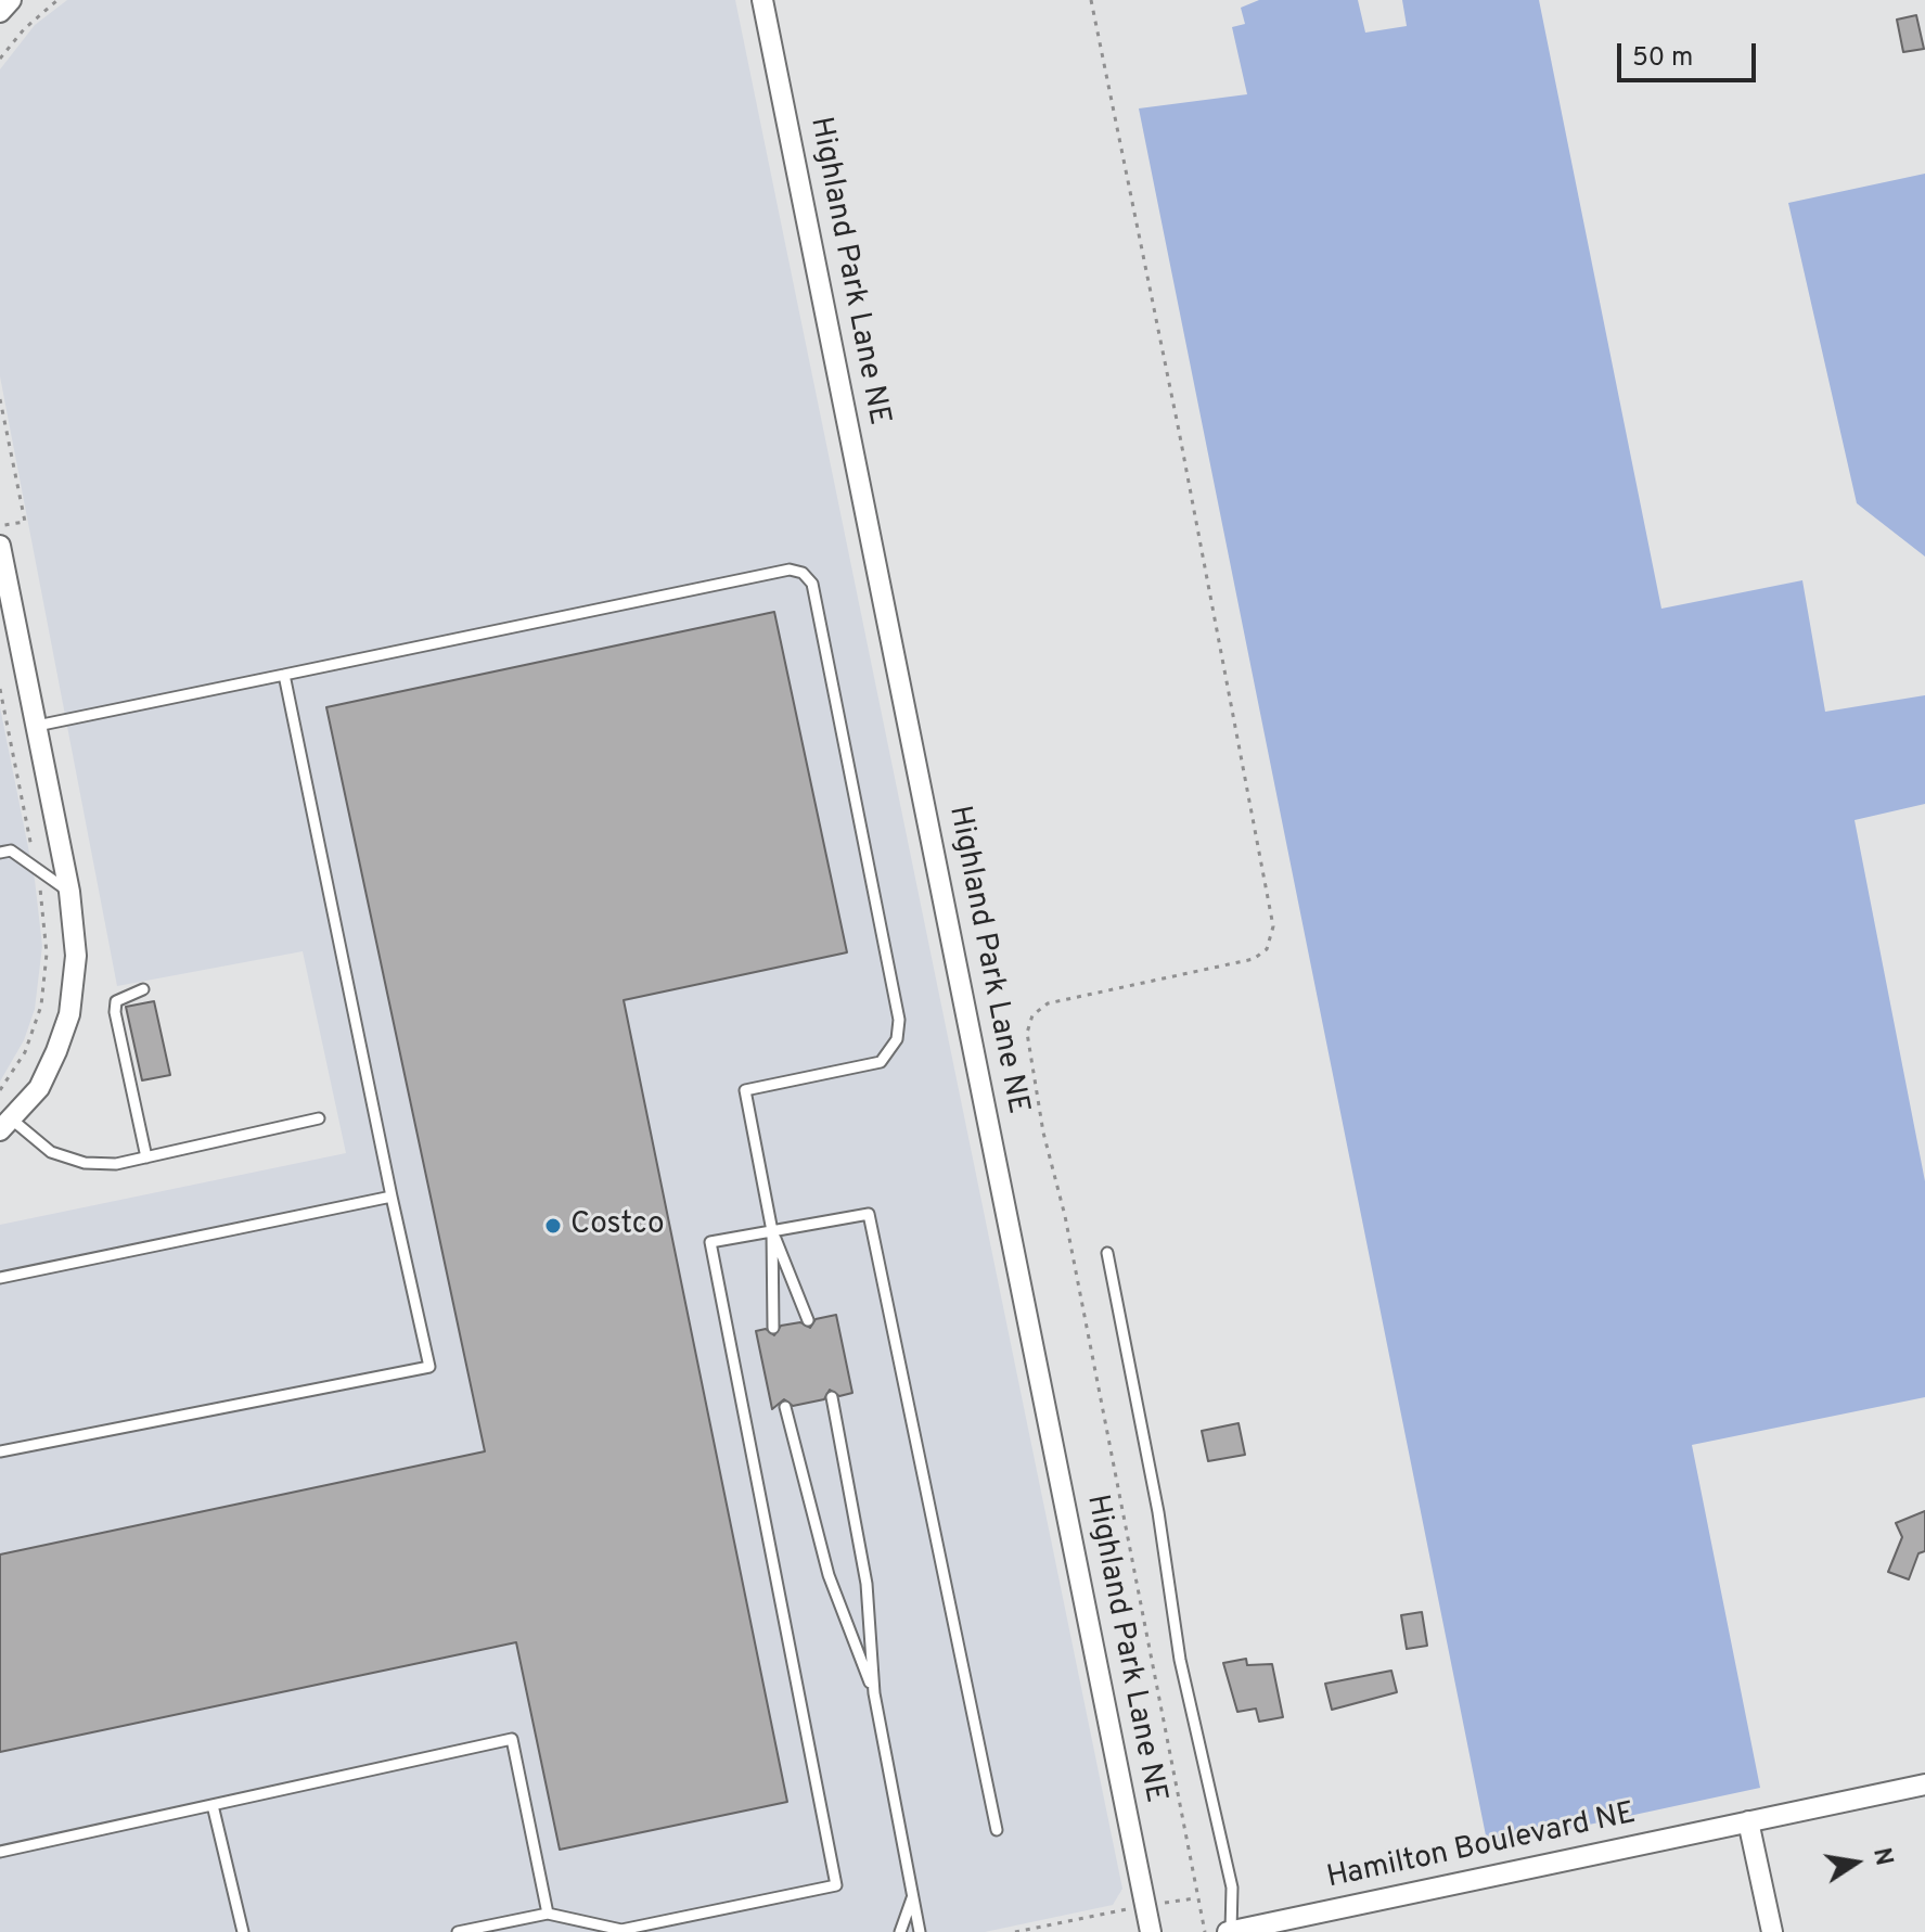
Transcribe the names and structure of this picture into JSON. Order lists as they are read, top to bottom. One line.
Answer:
{"streets":{"street":["Highland Park Lane NE","Hamilton Boulevard NE"]},"places":["Costco"],"scale_bar":"50 m","north":"right"}
